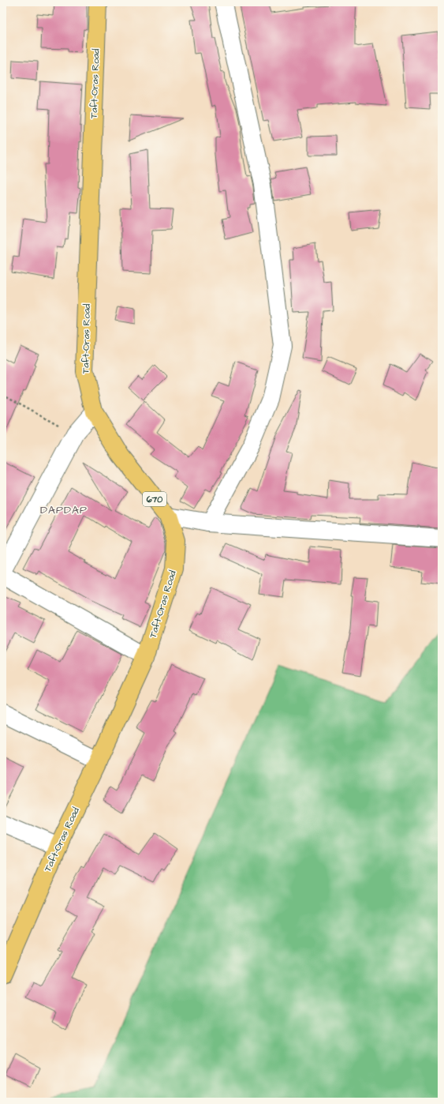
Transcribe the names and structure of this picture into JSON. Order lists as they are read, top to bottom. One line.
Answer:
{"streets":{"main road":["Taft-Oras Road","670"]},"districts":["DAPDAP"]}
